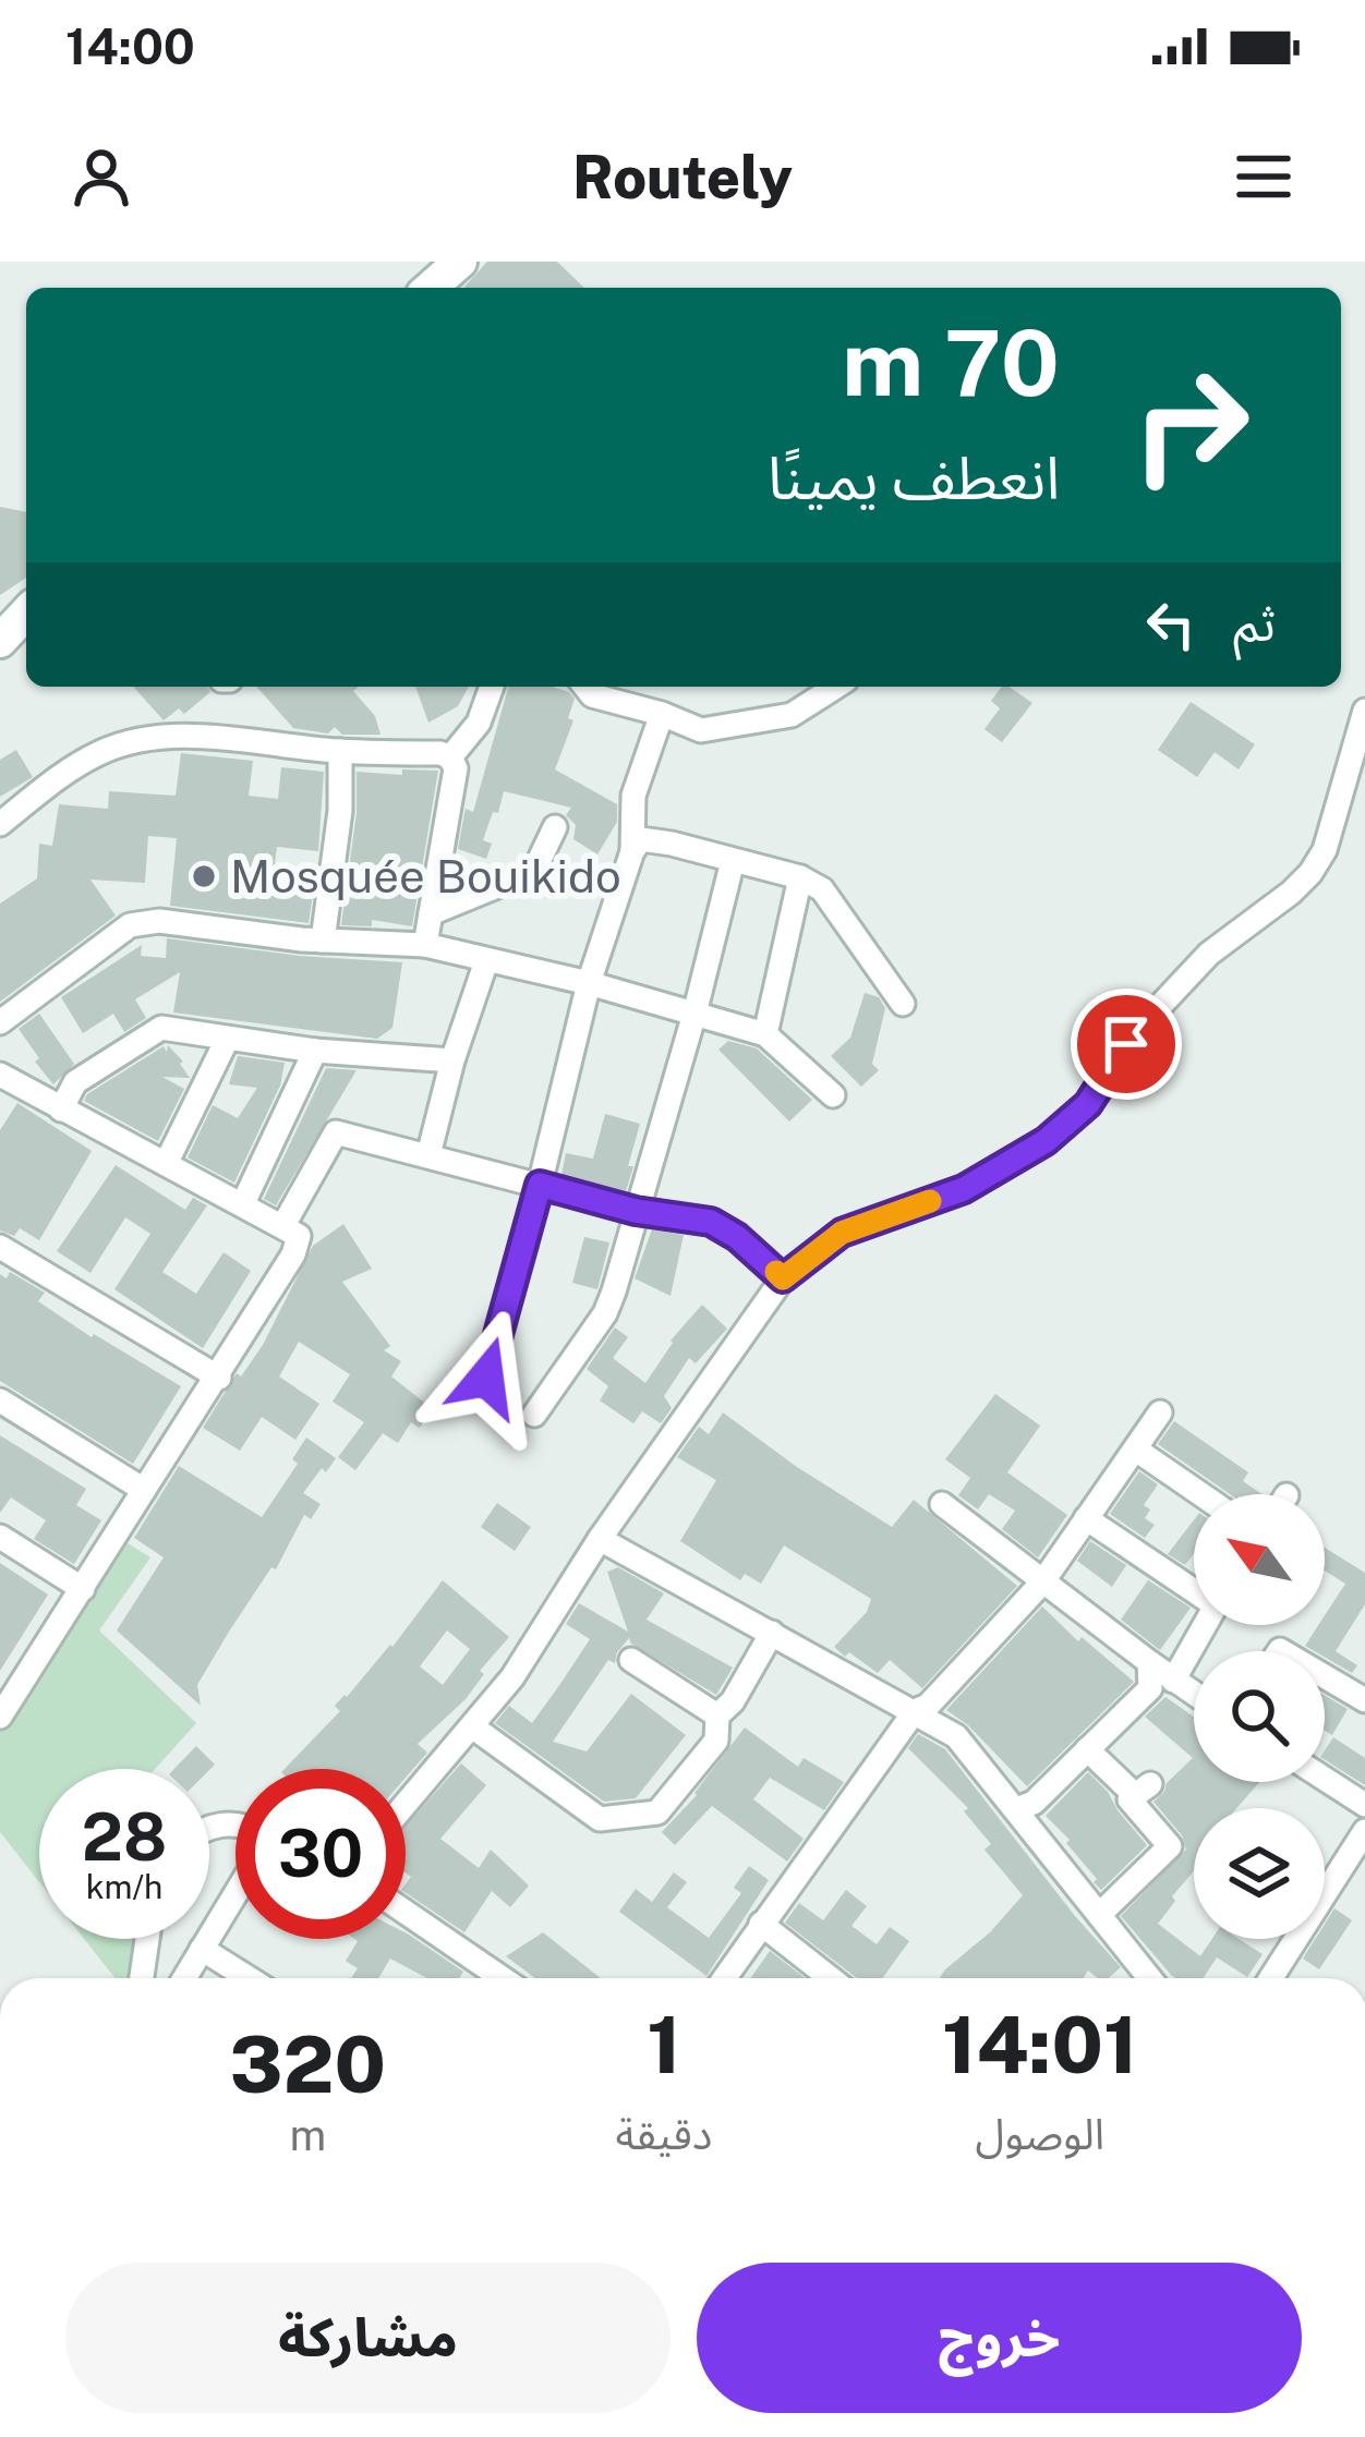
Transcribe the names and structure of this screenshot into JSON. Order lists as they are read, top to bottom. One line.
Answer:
{"places":["Mosquée Bouikido"],"north":"top left","page":{"status":"14:00","header":"Routely","turn":["70 m","انعطف يمينًا"],"then":"ثم","speed":"28 km/h","limit":"30","eta":["14:01","الوصول","1","دقيقة","320","m"],"buttons":["خروج","مشاركة"]}}
